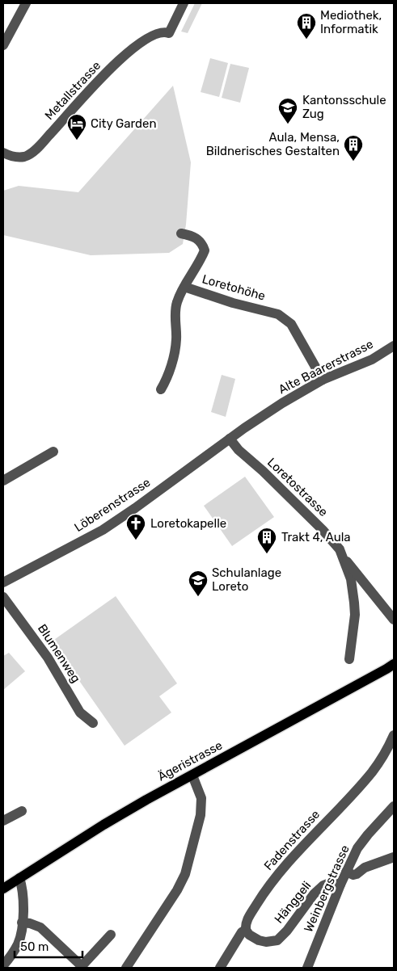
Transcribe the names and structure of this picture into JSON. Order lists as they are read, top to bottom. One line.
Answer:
{"streets":{"main road":["Ägeristrasse"],"street":["Metallstrasse","Loretohöhe","Alte Baarerstrasse","Loretostrasse","Löberenstrasse","Blumenweg","Fadenstrasse","Weinbergstrasse","Hänggeli"]},"crossings":[["Loretohöhe","Alte Baarerstrasse"],["Alte Baarerstrasse","Loretostrasse"],["Alte Baarerstrasse","Löberenstrasse"],["Loretostrasse","Löberenstrasse"],["Fadenstrasse","Hänggeli"],["Weinbergstrasse","Hänggeli"]],"places":{"building":["Mediothek, Informatik","Aula, Mensa, Bildnerisches Gestalten","Trakt 4, Aula"],"school or university":["Kantonsschule Zug","Schulanlage Loreto"],"hotel":["City Garden"],"church":["Loretokapelle"]},"scale_bar":"50 m"}
